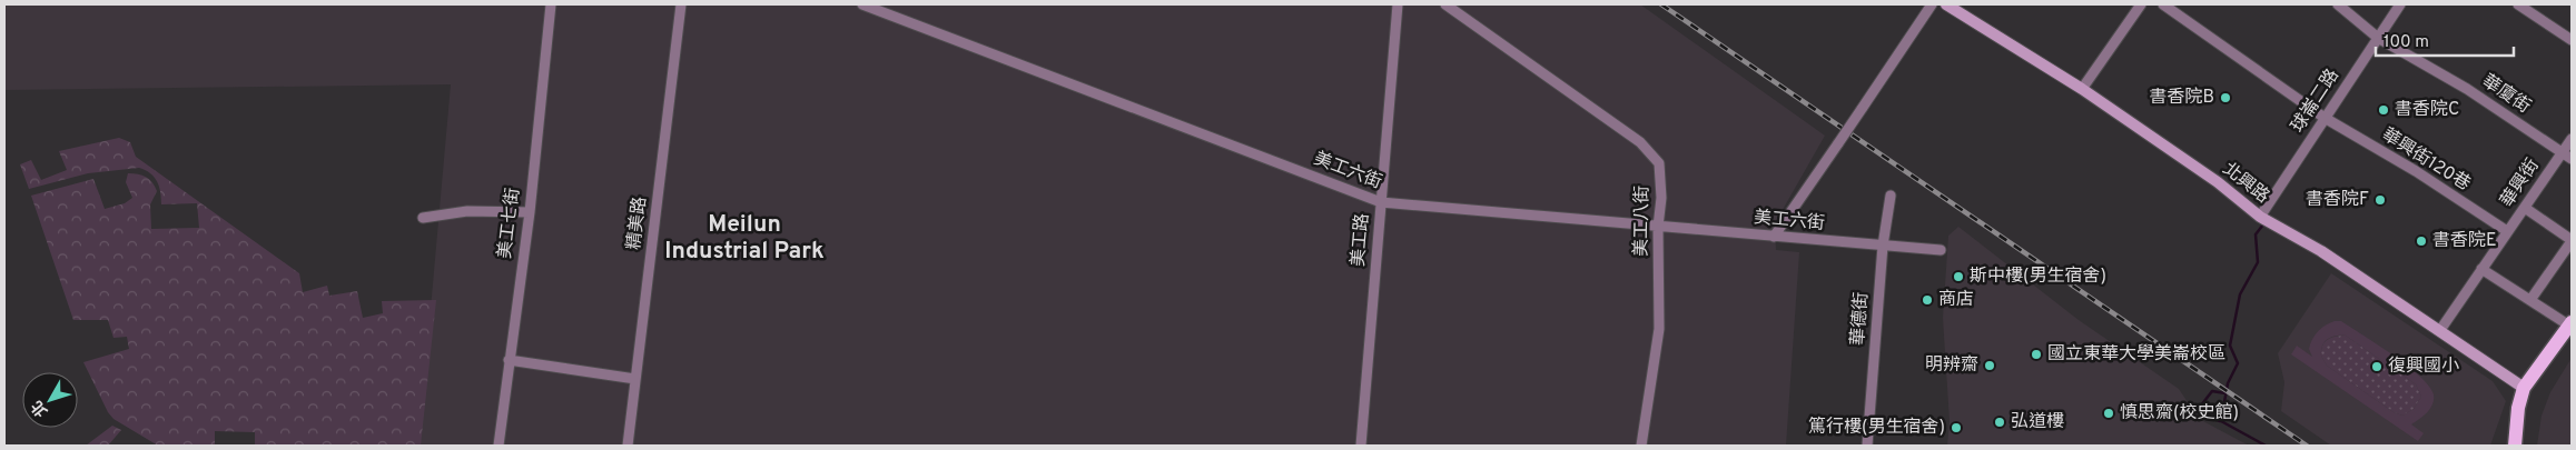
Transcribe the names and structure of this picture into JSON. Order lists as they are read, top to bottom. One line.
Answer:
{"streets":{"street":["華廈街","球崙二路","華興街120巷","美工六街","北興路","華興街","美工八街","美工七街","精美路","美工路","華德街"]},"crossings":[["華廈街","球崙二路"],["華廈街","華興街"],["球崙二路","華興街120巷"],["球崙二路","北興路"],["華興街120巷","華興街"],["美工六街","美工八街"],["美工六街","美工路"],["美工六街","華德街"],["北興路","華興街"]],"districts":["Meilun Industrial Park"],"places":["書香院B","書香院C","書香院F","書香院E","斯中樓(男生宿舍)","商店","國立東華大學美崙校區","明辨齋","復興國小","慎思齋(校史館)","弘道樓","篤行樓(男生宿舍)"],"scale_bar":"100 m","north":"bottom left"}
